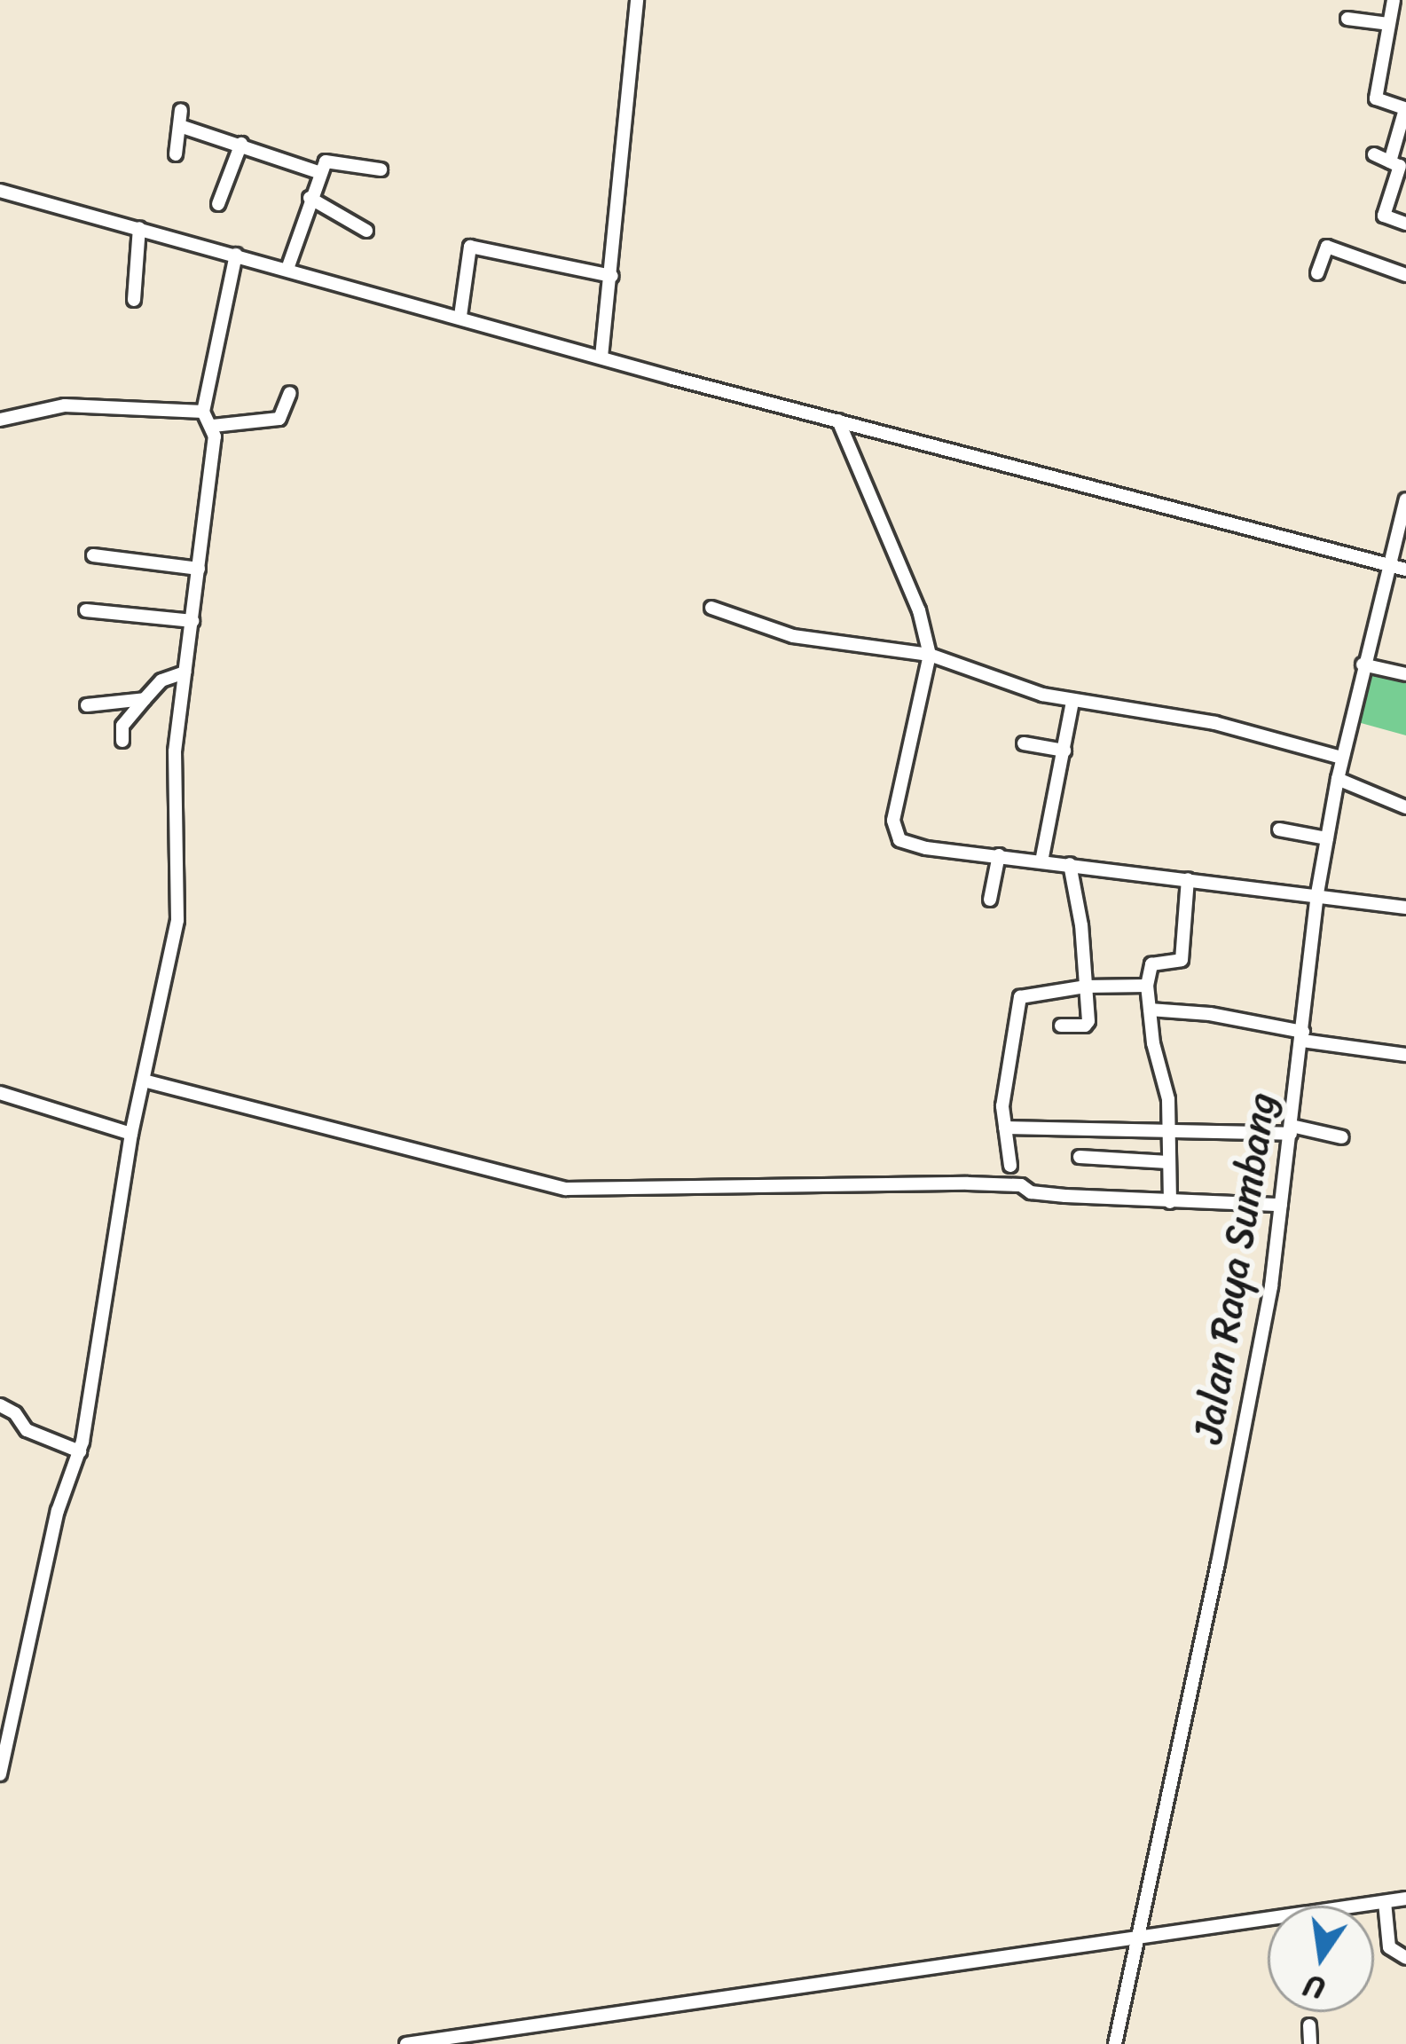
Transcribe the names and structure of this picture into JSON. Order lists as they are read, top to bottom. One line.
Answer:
{"streets":{"street":["Jalan Raya Sumbang"]},"north":"bottom"}
